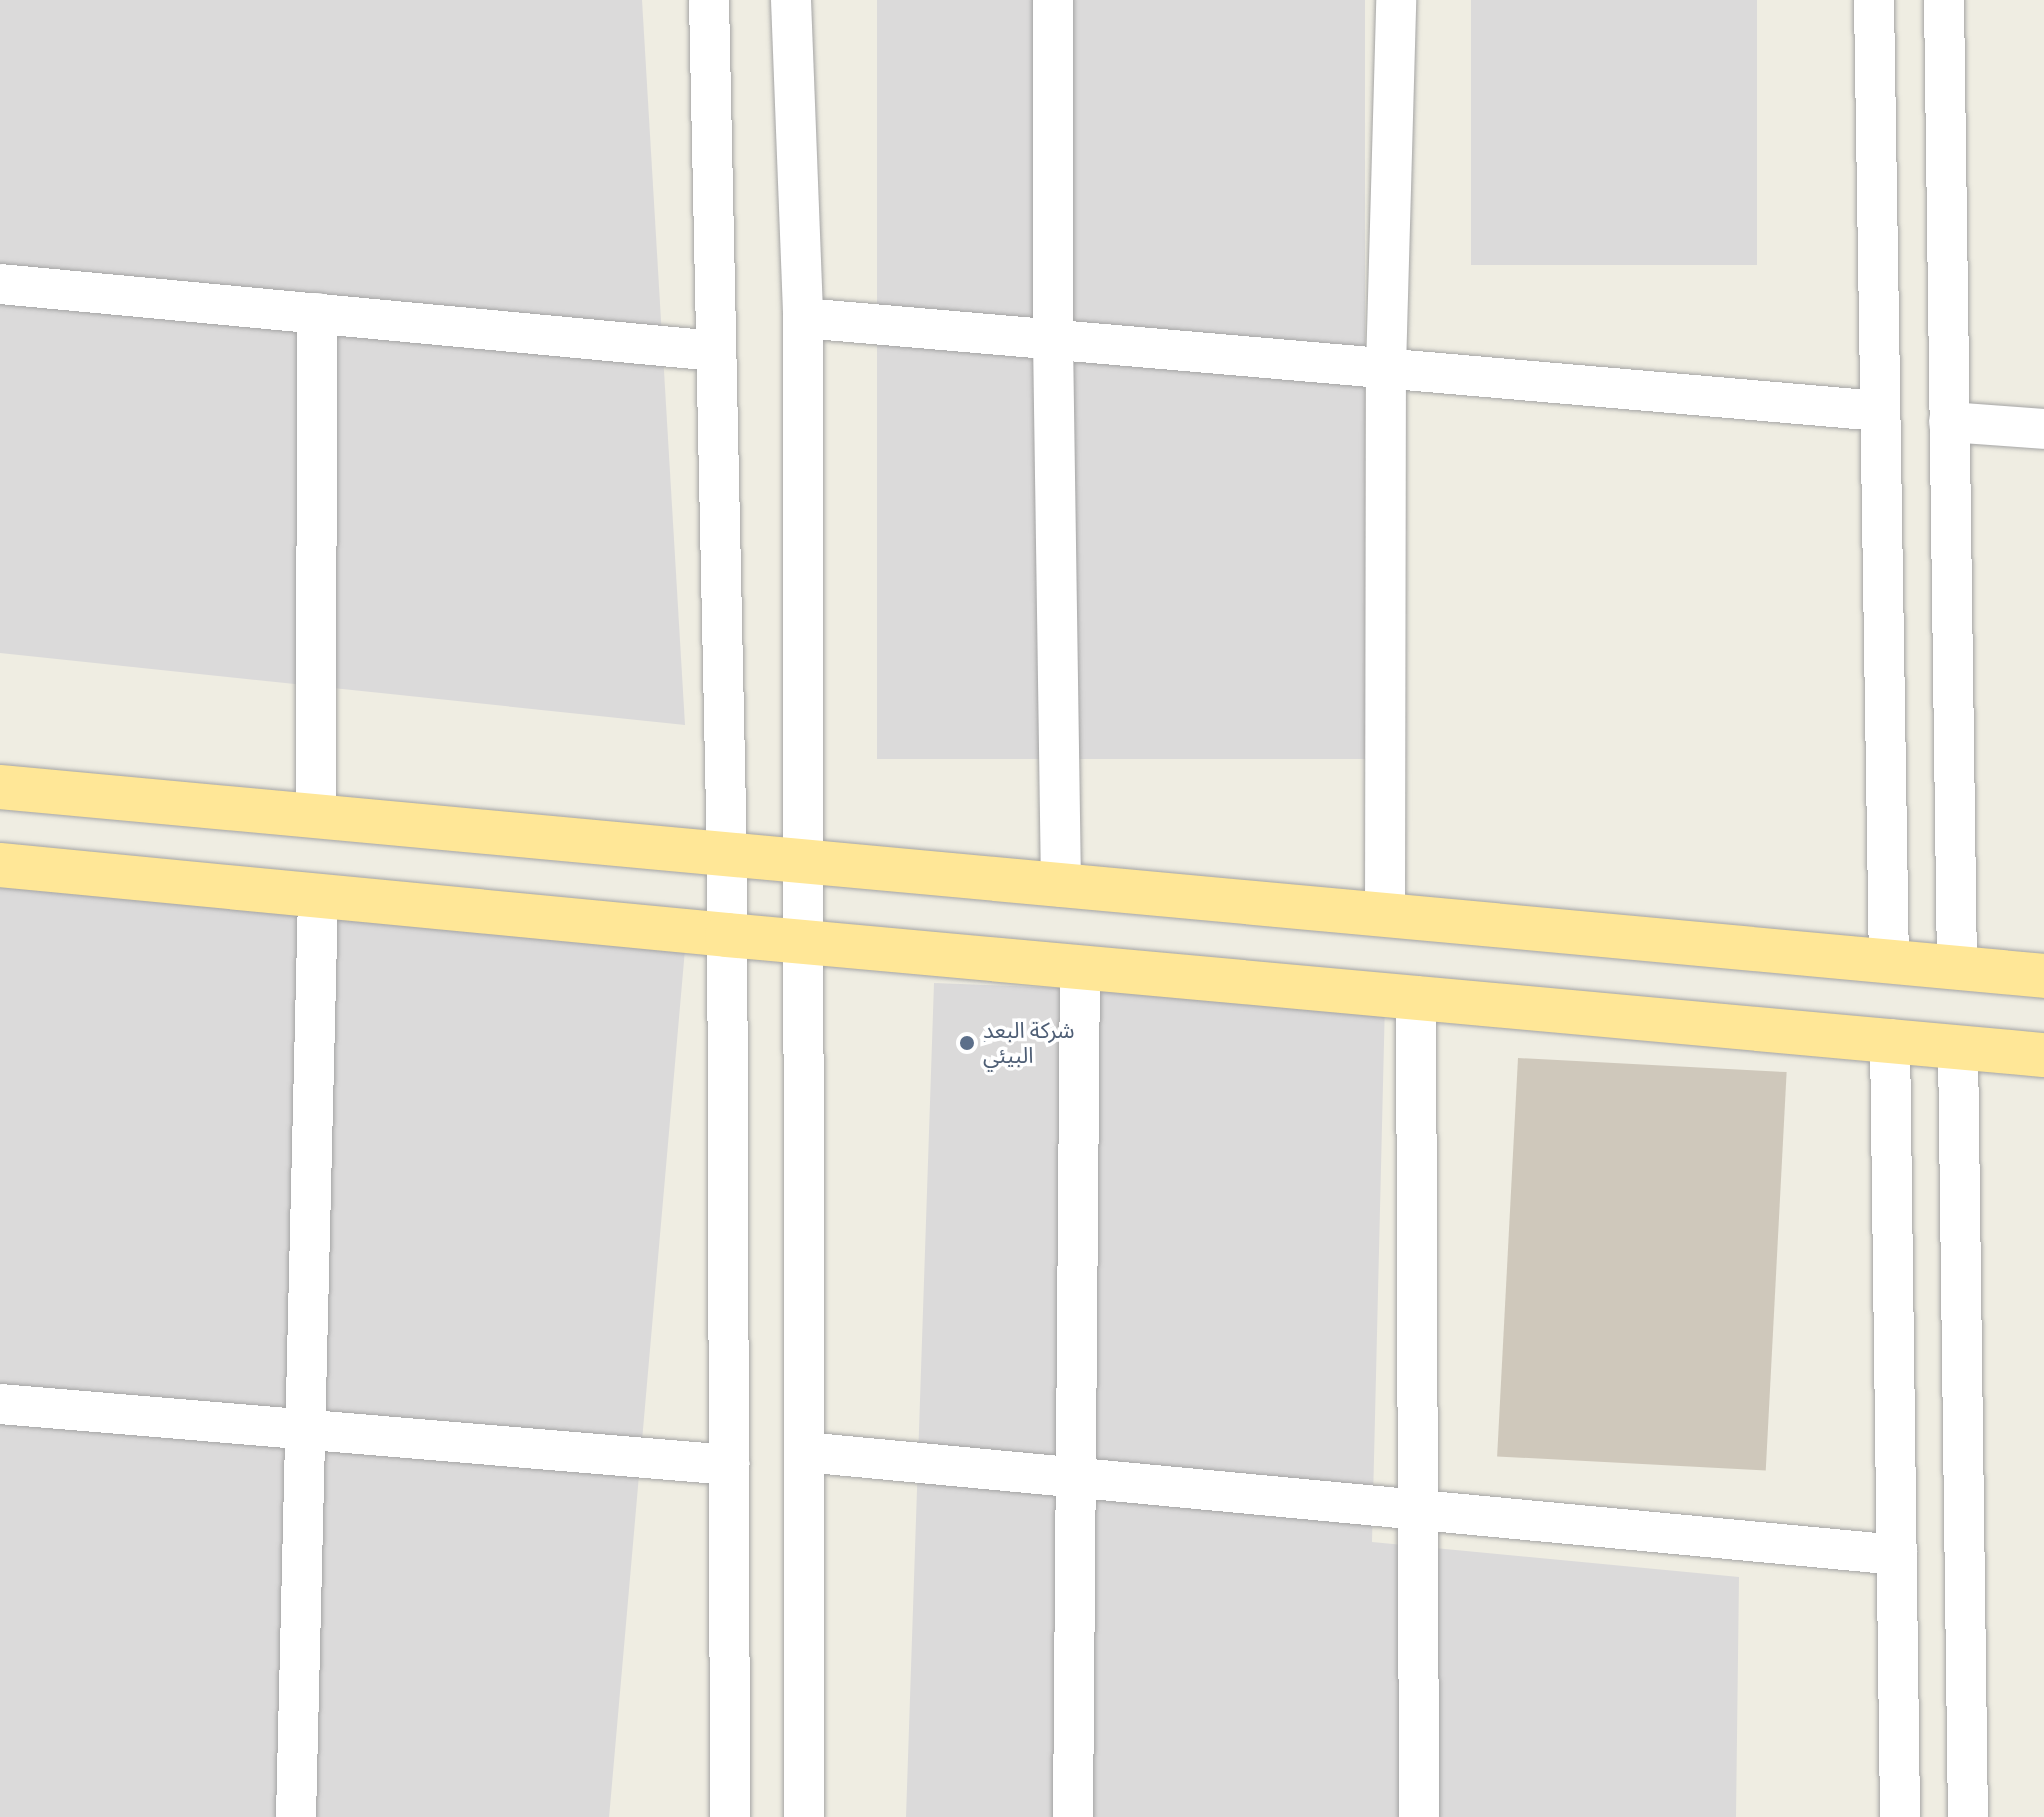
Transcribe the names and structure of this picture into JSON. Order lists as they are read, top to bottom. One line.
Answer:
{"places":["ِشركة البعد البيئي"]}
